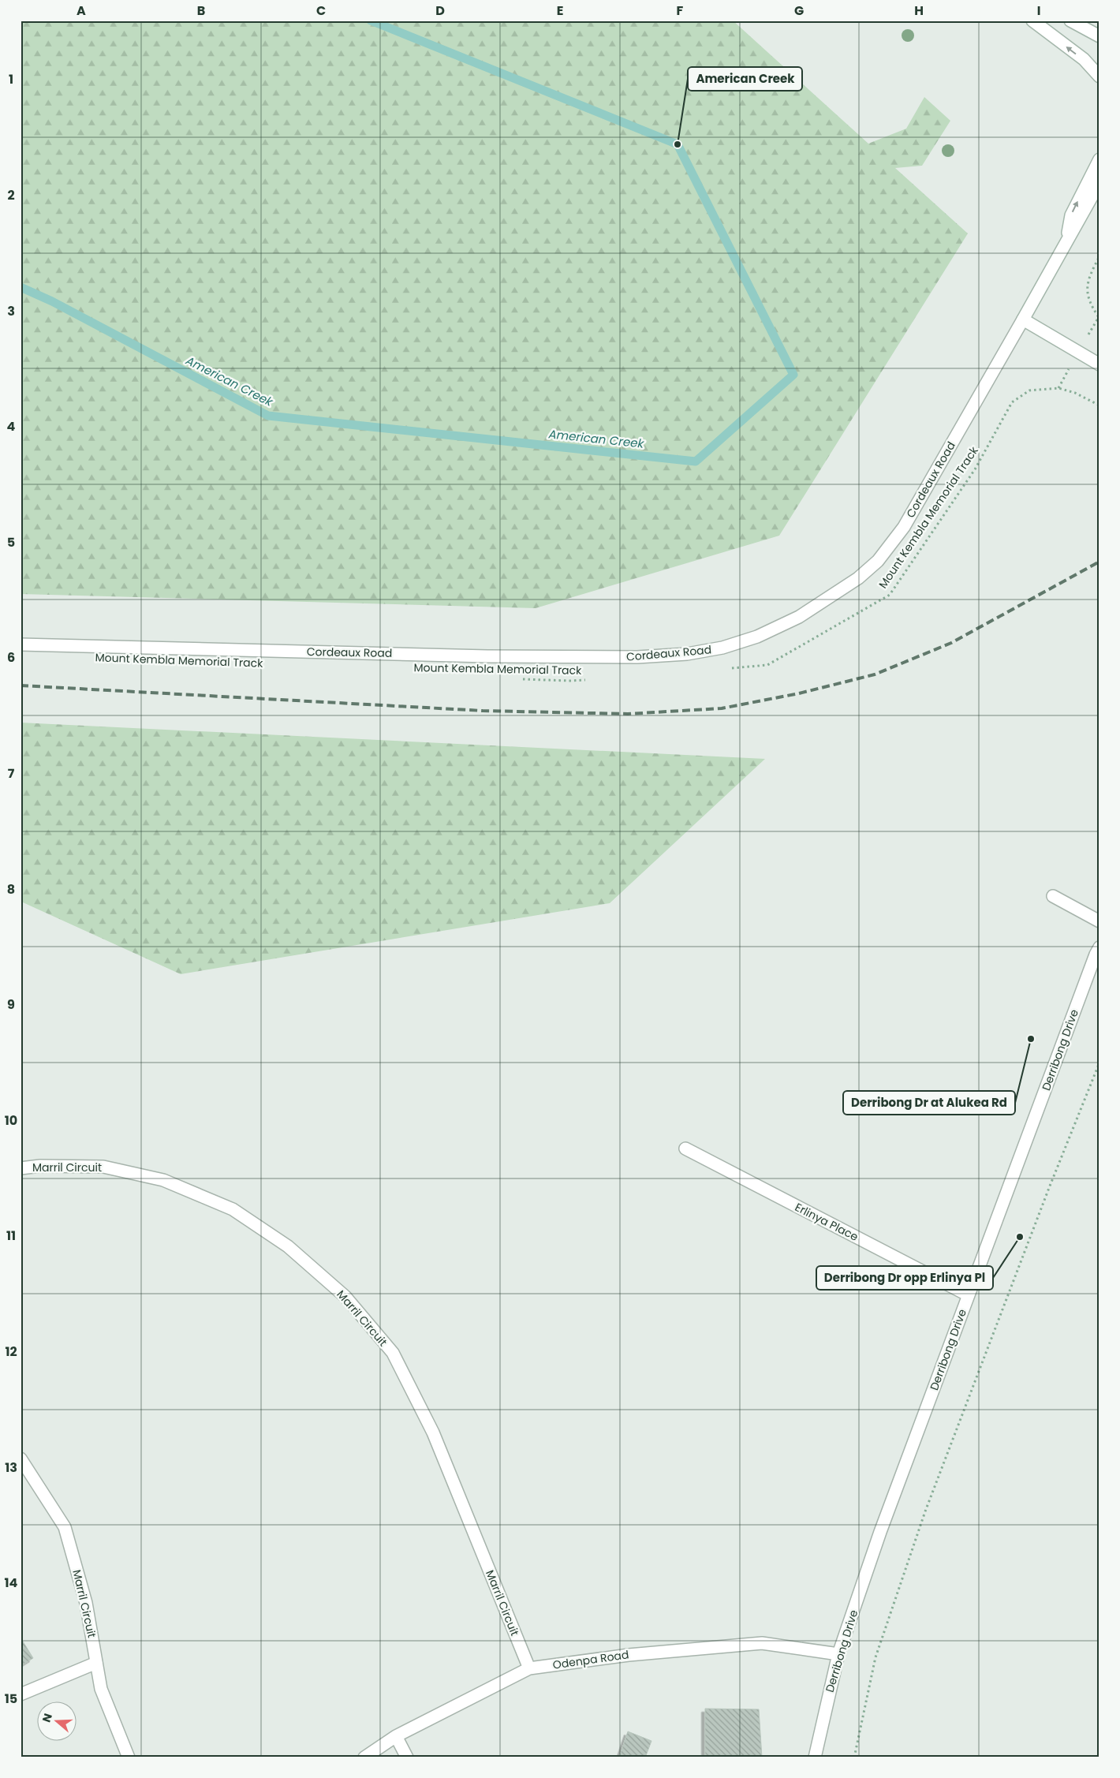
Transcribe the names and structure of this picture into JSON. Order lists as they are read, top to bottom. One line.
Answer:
{"streets":{"street":["Cordeaux Road","Derribong Drive","Marril Circuit","Erlinya Place","Odenpa Road"],"path":["Mount Kembla Memorial Track"]},"crossings":[["Derribong Drive","Erlinya Place"],["Derribong Drive","Odenpa Road"],["Marril Circuit","Odenpa Road"]],"water":["American Creek"],"places":["American Creek","Derribong Dr at Alukea Rd","Derribong Dr opp Erlinya Pl"],"north":"left","grid":{"columns":["A","B","C","D","E","F","G","H","I"],"rows":["1","2","3","4","5","6","7","8","9","10","11","12","13","14","15"]}}
